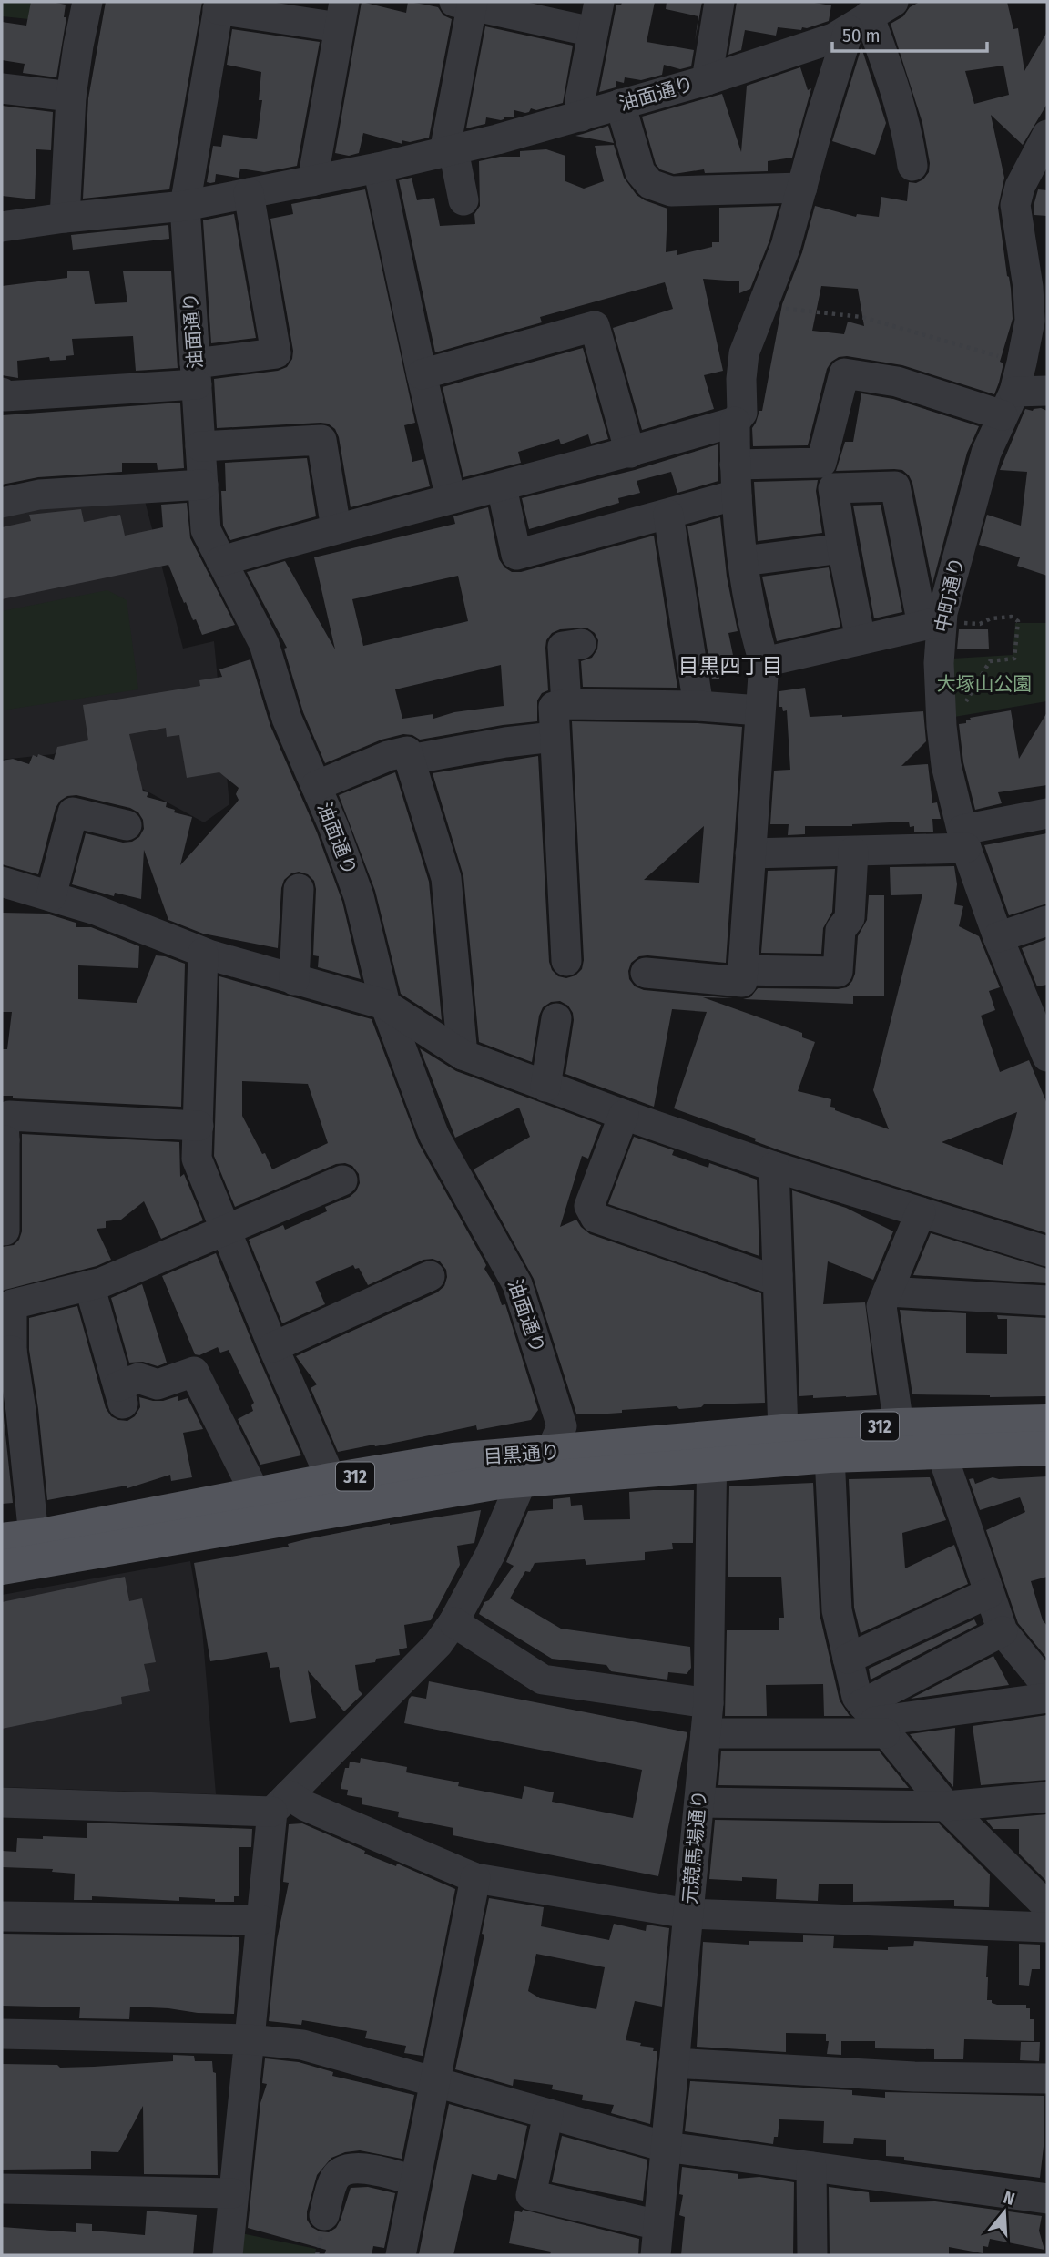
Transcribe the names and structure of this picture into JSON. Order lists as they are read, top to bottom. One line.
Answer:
{"streets":{"main road":["312","目黒通り"],"street":["油面通り","中町通り","元競馬場通り"]},"crossings":[["油面通り","目黒通り"],["目黒通り","元競馬場通り"]],"districts":["目黒四丁目"],"parks":["大塚山公園"],"scale_bar":"50 m","north":"top"}
